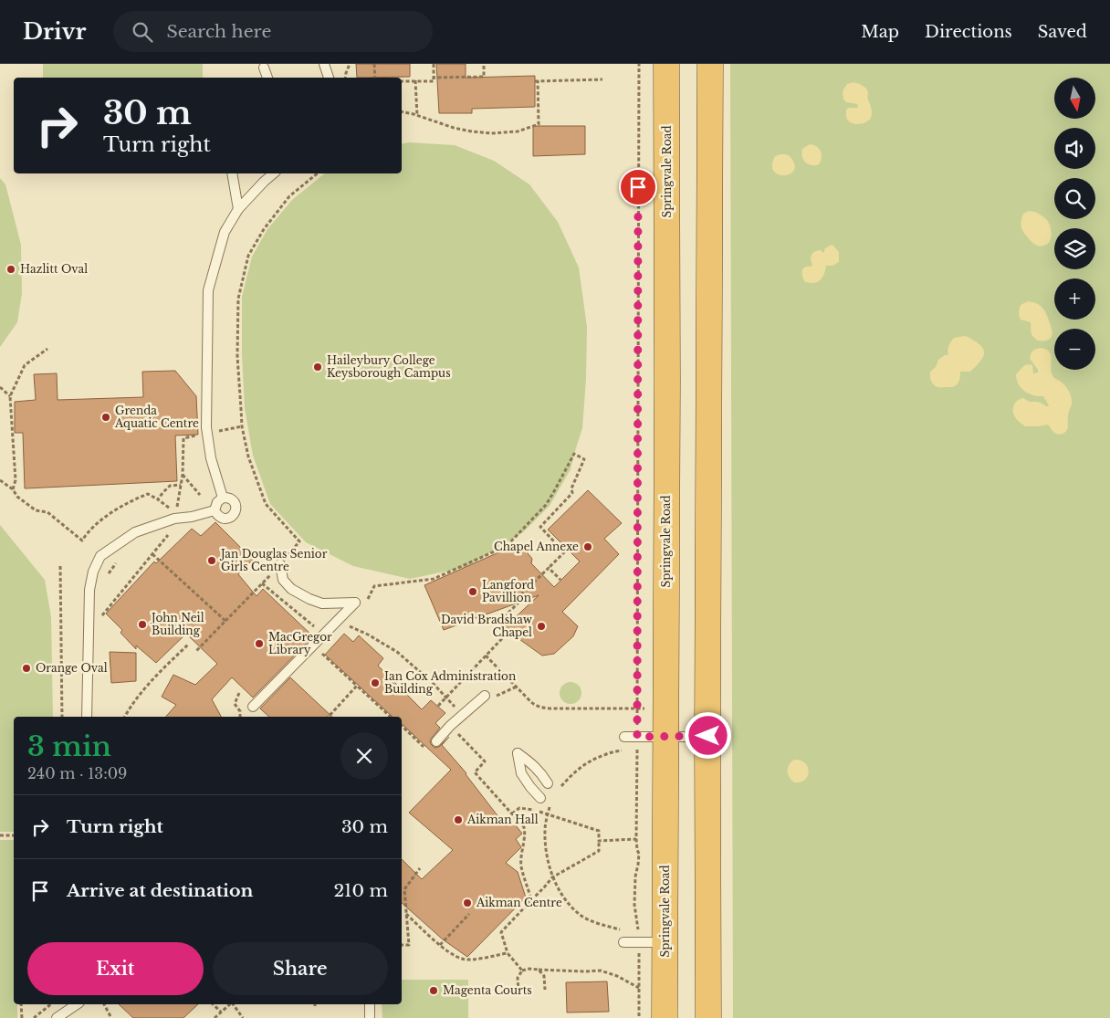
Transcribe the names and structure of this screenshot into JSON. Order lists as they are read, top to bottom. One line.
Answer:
{"streets":{"highway":["Springvale Road"]},"places":["Hazlitt Oval","Haileybury College Keysborough Campus","Grenda Aquatic Centre","Chapel Annexe","Jan Douglas Senior Girls Centre","Langford Pavillion","John Neil Building","David Bradshaw Chapel","MacGregor Library","Orange Oval","Ian Cox Administration Building","Aikman Hall","Aikman Centre","Magenta Courts"],"north":"bottom","page":{"header":"Drivr","search":"Search here","nav":["Map","Directions","Saved"],"map_buttons":["+","−"],"turn":["30 m","Turn right"],"heading":["3 min","240 m · 13:09"],"list":[{"name":"Turn right","value":"30 m"},{"name":"Arrive at destination","value":"210 m"}],"buttons":["Exit","Share"]}}
